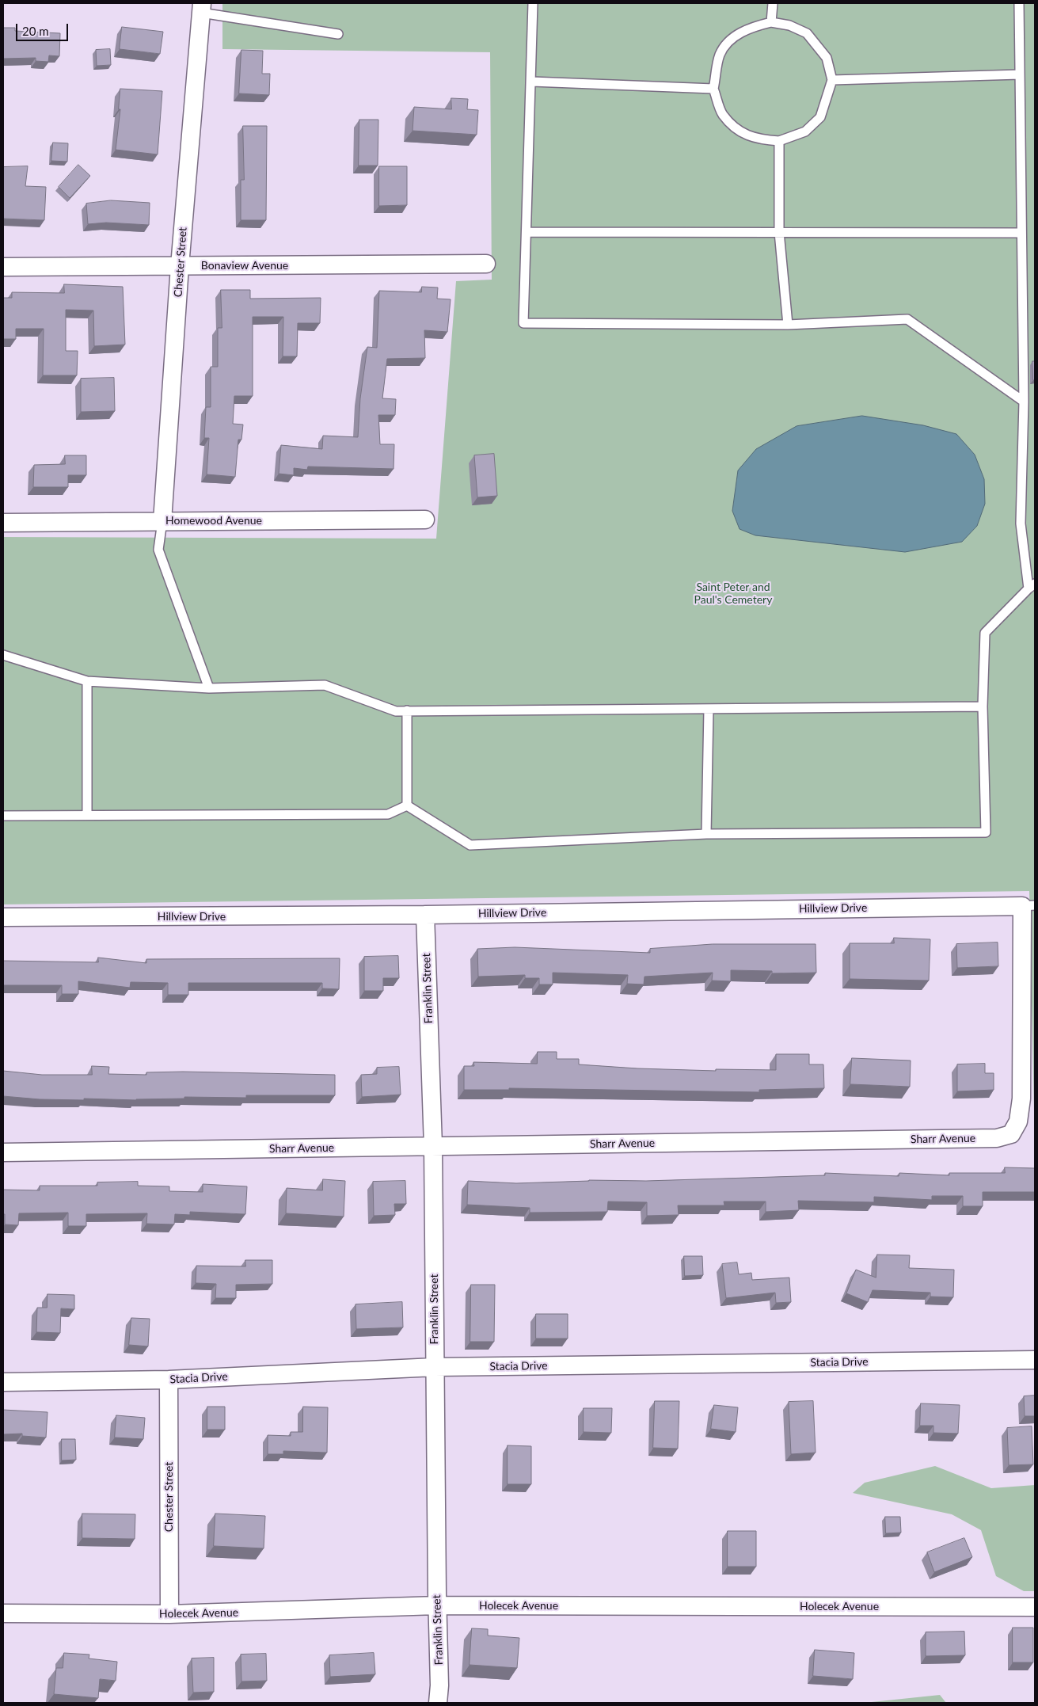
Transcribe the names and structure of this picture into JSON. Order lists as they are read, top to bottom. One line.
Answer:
{"streets":{"street":["Chester Street","Bonaview Avenue","Homewood Avenue","Hillview Drive","Franklin Street","Sharr Avenue","Stacia Drive","Holecek Avenue"]},"crossings":[["Chester Street","Bonaview Avenue"],["Chester Street","Homewood Avenue"],["Chester Street","Stacia Drive"],["Chester Street","Holecek Avenue"],["Hillview Drive","Franklin Street"],["Hillview Drive","Sharr Avenue"],["Franklin Street","Sharr Avenue"],["Franklin Street","Stacia Drive"],["Franklin Street","Holecek Avenue"]],"parks":["Saint Peter and Paul's Cemetery"],"scale_bar":"20 m"}
